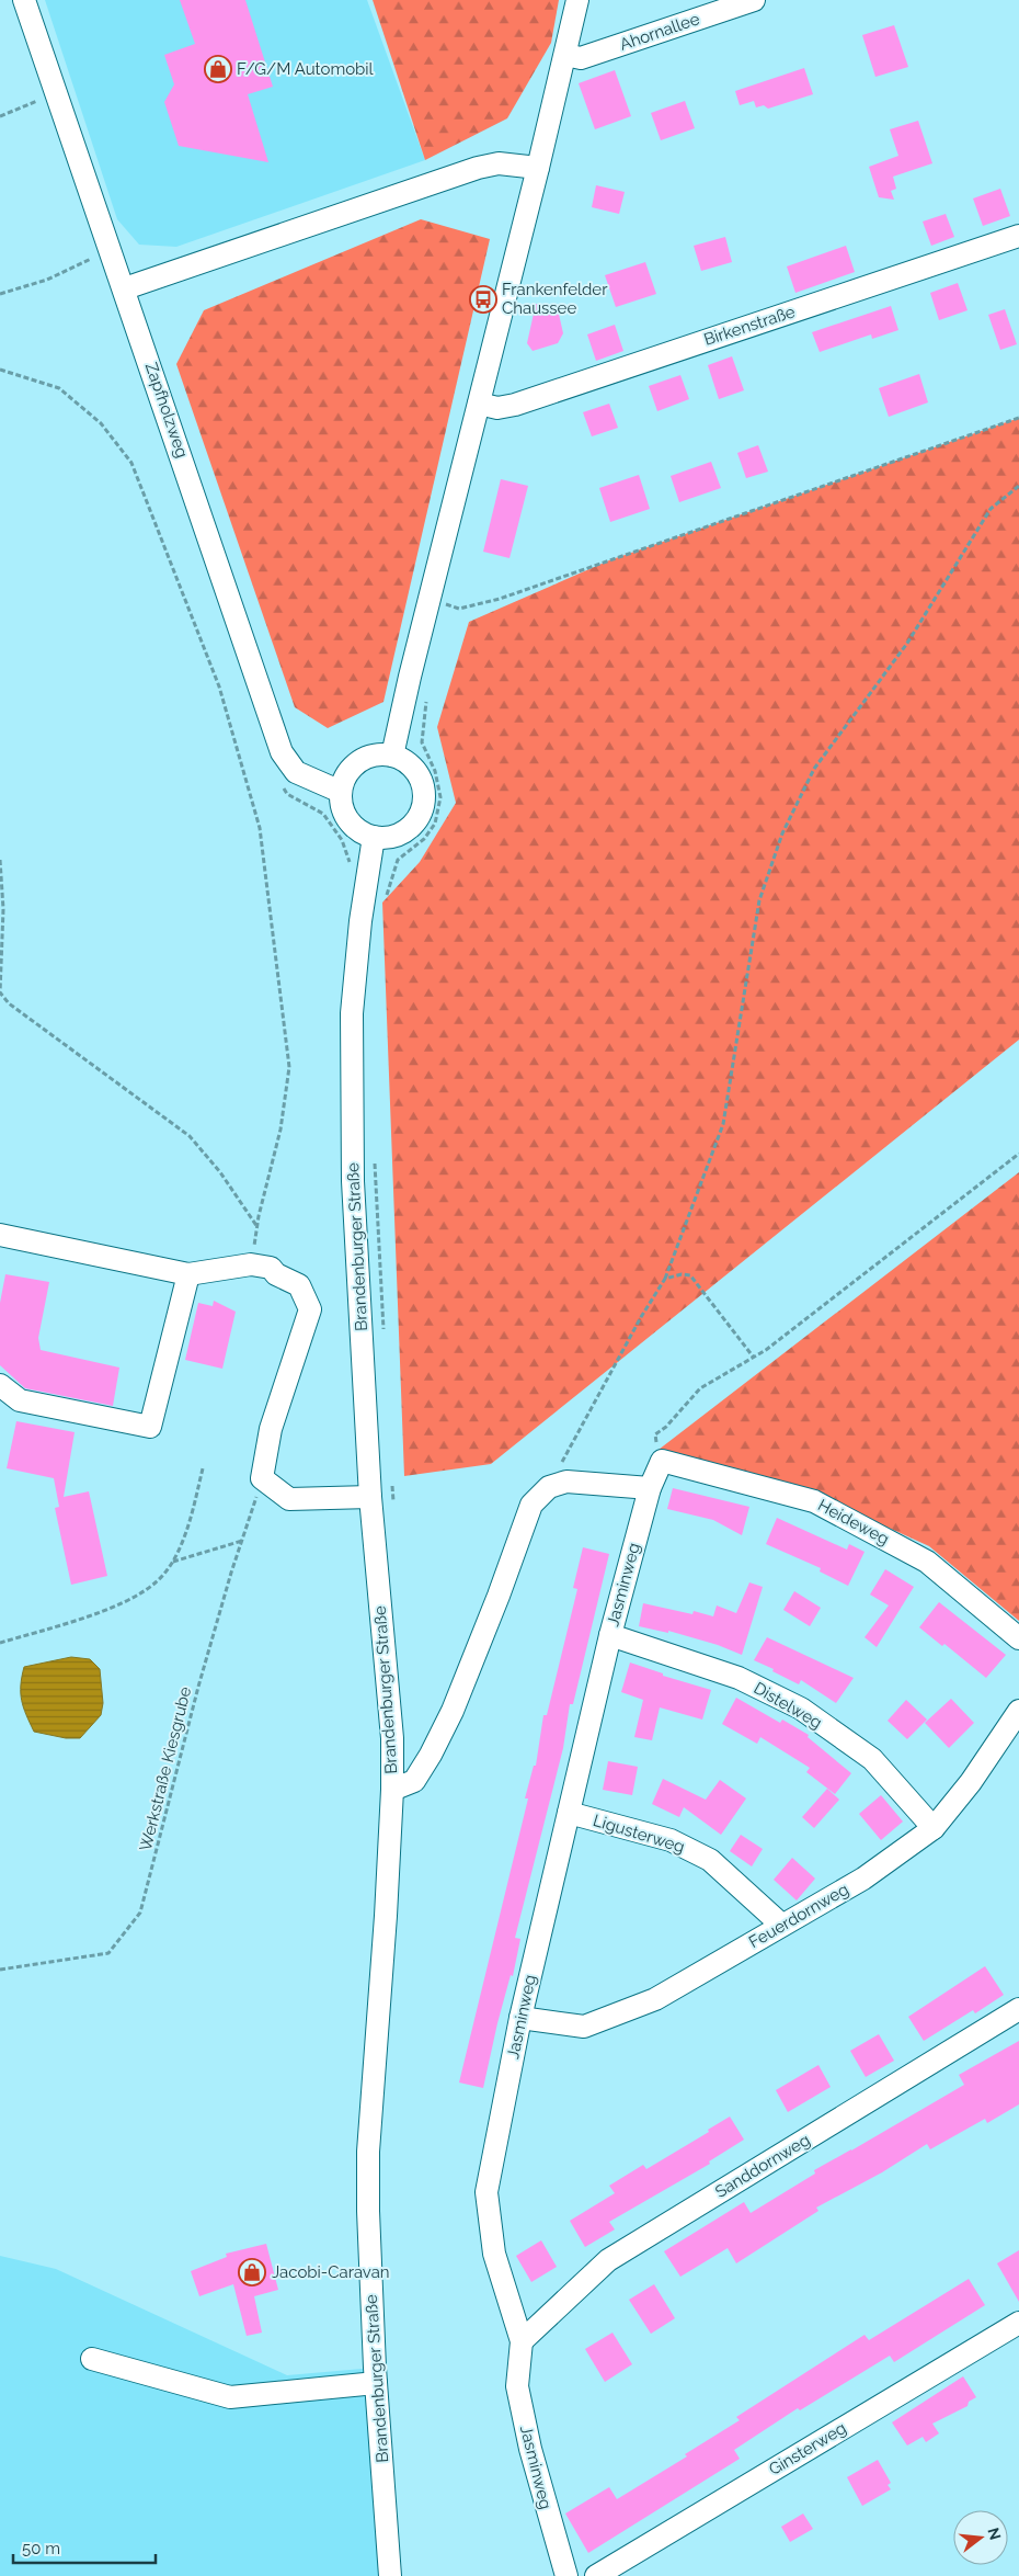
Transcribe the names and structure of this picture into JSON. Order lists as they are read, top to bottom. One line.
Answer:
{"streets":{"street":["Ahornallee","Birkenstraße","Zapfholzweg","Brandenburger Straße","Heideweg","Jasminweg","Distelweg","Ligusterweg","Feuerdornweg","Sanddornweg","Ginsterweg"],"path":["Werkstraße Kiesgrube"]},"crossings":[["Zapfholzweg","Brandenburger Straße"],["Heideweg","Jasminweg"],["Jasminweg","Distelweg"],["Jasminweg","Ligusterweg"],["Jasminweg","Feuerdornweg"],["Jasminweg","Sanddornweg"],["Distelweg","Feuerdornweg"],["Ligusterweg","Feuerdornweg"]],"places":{"shop":["F/G/M Automobil","Jacobi-Caravan"],"bus stop":["Frankenfelder Chaussee"]},"scale_bar":"50 m","north":"right"}
